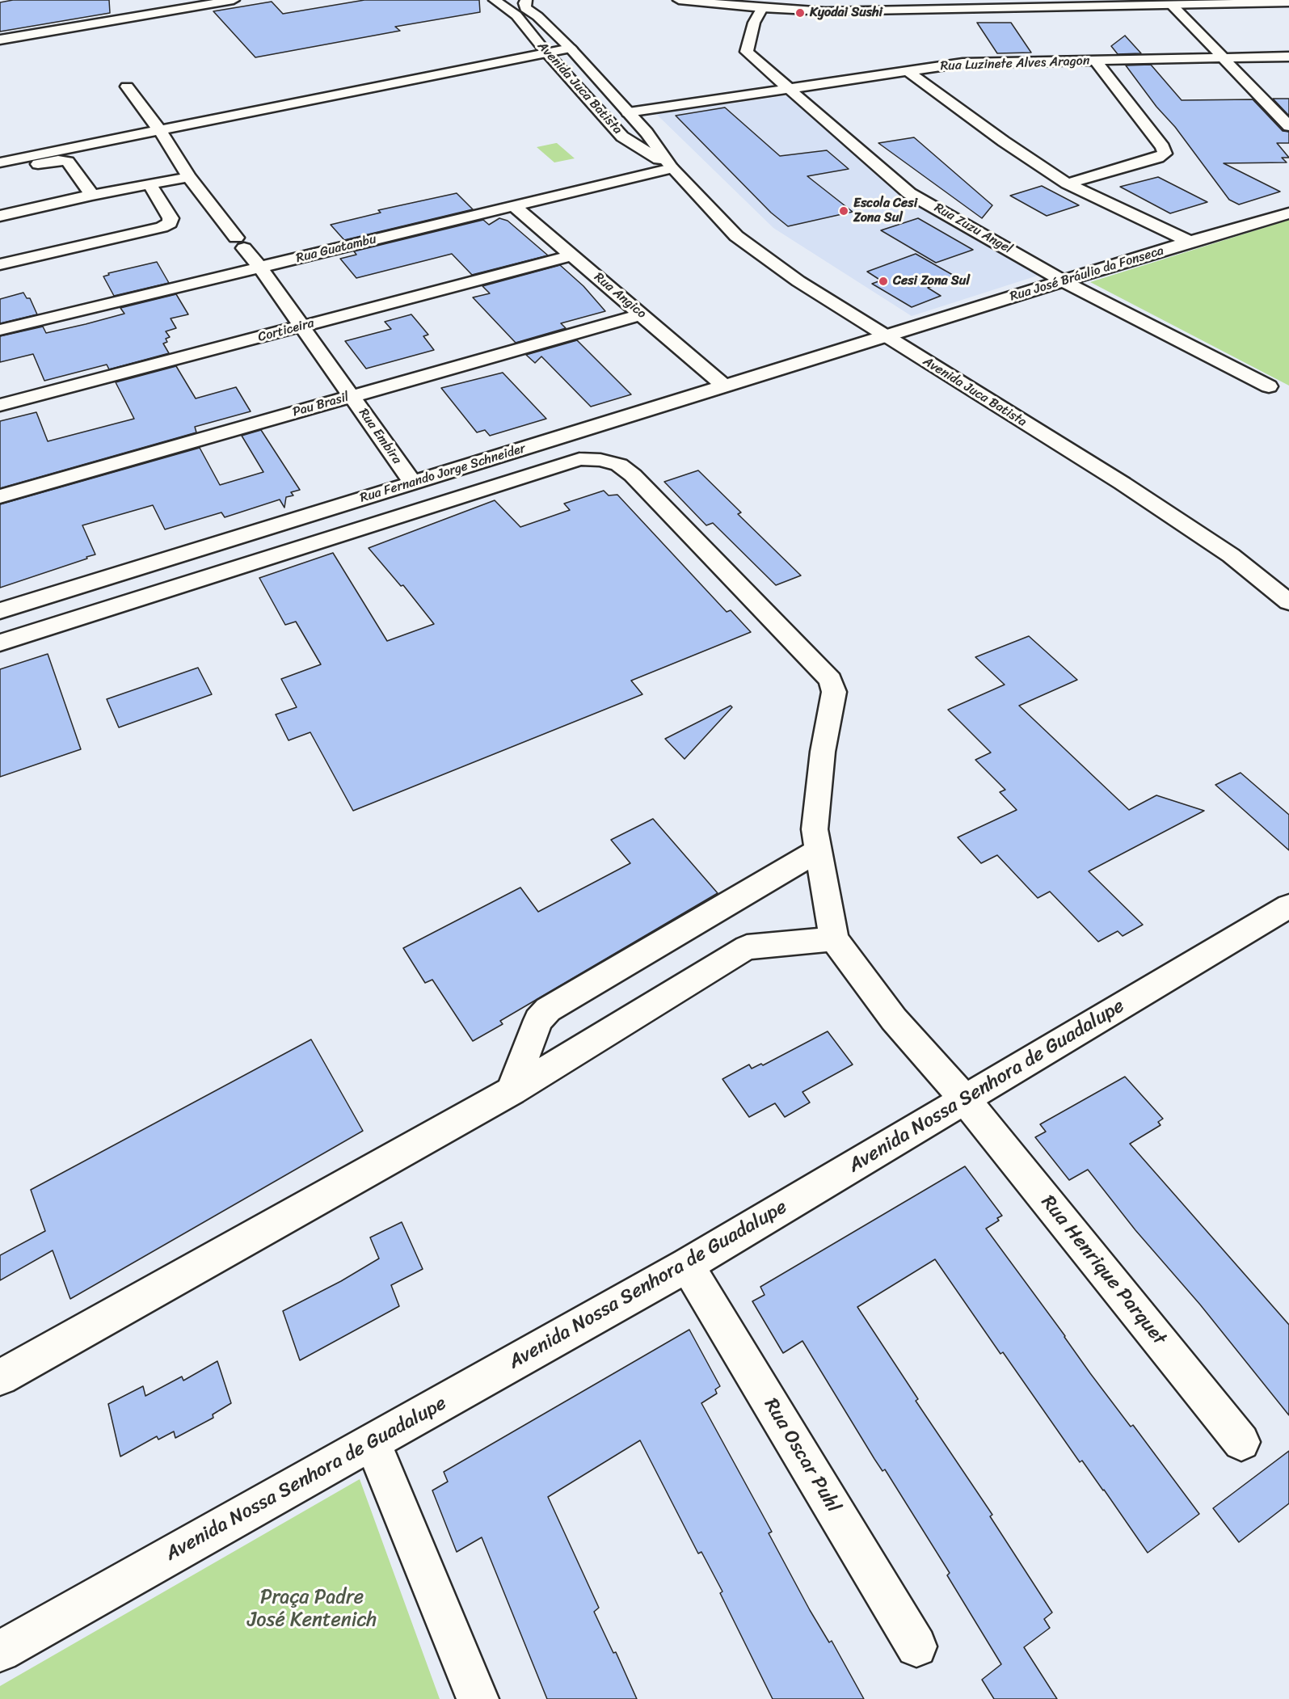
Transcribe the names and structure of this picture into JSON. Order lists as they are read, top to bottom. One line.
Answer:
{"streets":{"street":["Rua Luzinete Alves Aragon","Avenida Juca Batista","Rua Zuzu Angel","Rua Guatambu","Rua José Bráulio da Fonseca","Rua Angico","Corticeira","Pau Brasil","Rua Embira","Rua Fernando Jorge Schneider","Avenida Nossa Senhora de Guadalupe","Rua Henrique Parquet","Rua Oscar Puhl"]},"crossings":[["Rua Luzinete Alves Aragon","Avenida Juca Batista"],["Rua Luzinete Alves Aragon","Rua Zuzu Angel"],["Avenida Juca Batista","Rua Guatambu"],["Avenida Juca Batista","Rua José Bráulio da Fonseca"],["Avenida Juca Batista","Rua Fernando Jorge Schneider"],["Rua Zuzu Angel","Rua José Bráulio da Fonseca"],["Rua Guatambu","Rua Angico"],["Rua Guatambu","Rua Embira"],["Rua José Bráulio da Fonseca","Rua Fernando Jorge Schneider"],["Rua Angico","Corticeira"],["Rua Angico","Pau Brasil"],["Rua Angico","Rua Fernando Jorge Schneider"],["Corticeira","Rua Embira"],["Pau Brasil","Rua Embira"],["Rua Embira","Rua Fernando Jorge Schneider"],["Avenida Nossa Senhora de Guadalupe","Rua Henrique Parquet"],["Avenida Nossa Senhora de Guadalupe","Rua Oscar Puhl"]],"parks":["Praça Padre José Kentenich"],"places":["Kyodai Sushi","Escola Cesi Zona Sul","Cesi Zona Sul"]}
